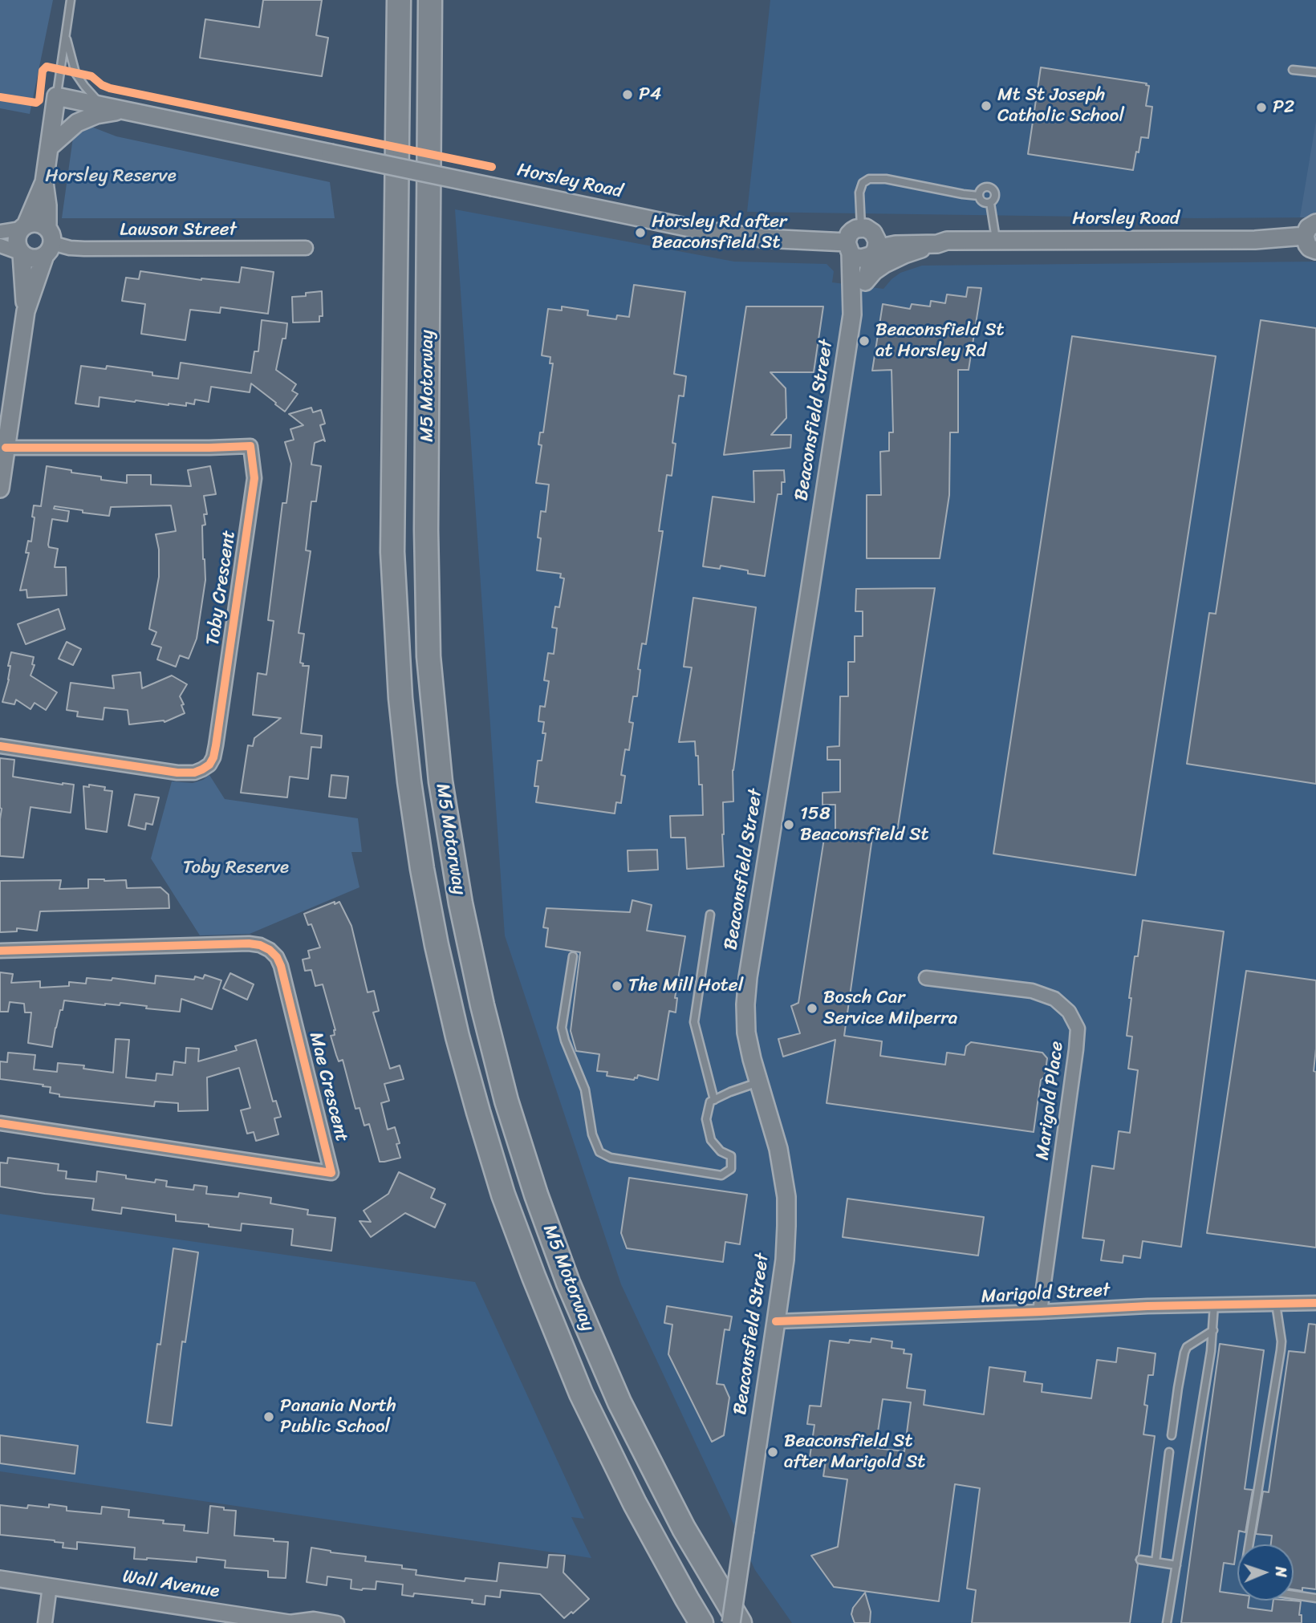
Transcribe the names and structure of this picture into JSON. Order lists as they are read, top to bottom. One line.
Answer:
{"streets":{"highway":["M5 Motorway"],"main road":["Horsley Road","Beaconsfield Street"],"street":["Lawson Street","Toby Crescent","Mae Crescent","Marigold Place","Marigold Street","Wall Avenue"]},"crossings":[["Horsley Road","Beaconsfield Street"],["Beaconsfield Street","Marigold Street"],["Marigold Place","Marigold Street"]],"parks":["Horsley Reserve","Toby Reserve"],"places":["P4","Mt St Joseph Catholic School","P2","Horsley Rd after Beaconsfield St","Beaconsfield St at Horsley Rd","158 Beaconsfield St","The Mill Hotel","Bosch Car Service Milperra","Panania North Public School","Beaconsfield St after Marigold St"],"north":"right"}
